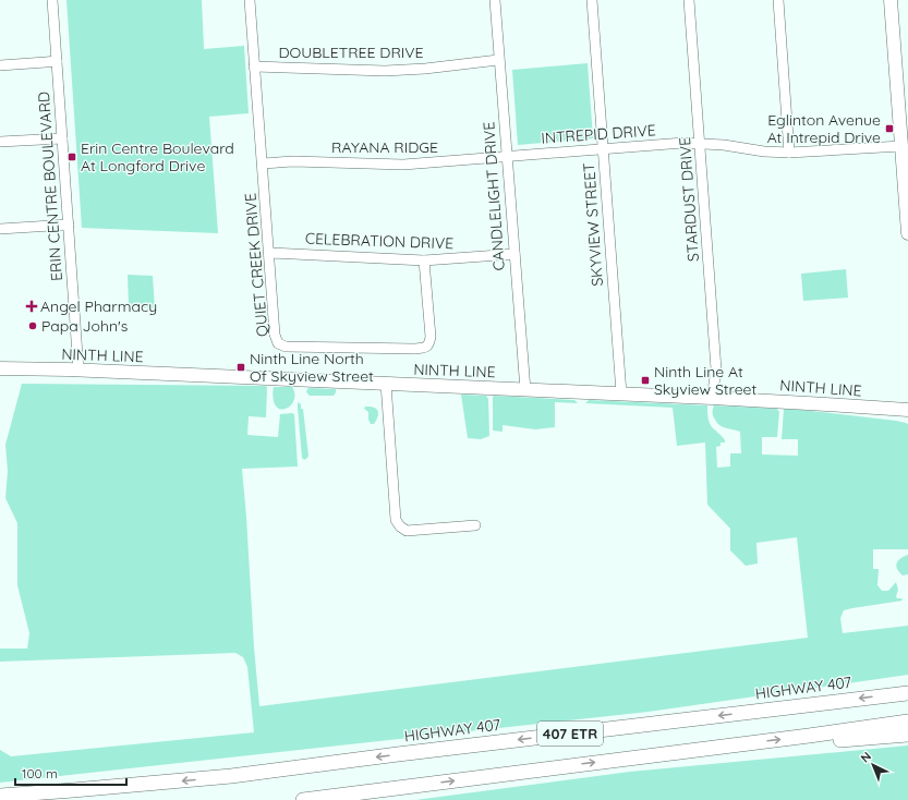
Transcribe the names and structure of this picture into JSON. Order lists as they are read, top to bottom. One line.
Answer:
{"streets":{"highway":["HIGHWAY 407","407 ETR"],"main road":["NINTH LINE"],"street":["DOUBLETREE DRIVE","INTREPID DRIVE","RAYANA RIDGE","ERIN CENTRE BOULEVARD","CANDLELIGHT DRIVE","STARDUST DRIVE","SKYVIEW STREET","CELEBRATION DRIVE","QUIET CREEK DRIVE"]},"crossings":[["DOUBLETREE DRIVE","CANDLELIGHT DRIVE"],["DOUBLETREE DRIVE","QUIET CREEK DRIVE"],["INTREPID DRIVE","RAYANA RIDGE"],["INTREPID DRIVE","CANDLELIGHT DRIVE"],["INTREPID DRIVE","STARDUST DRIVE"],["INTREPID DRIVE","SKYVIEW STREET"],["RAYANA RIDGE","CANDLELIGHT DRIVE"],["RAYANA RIDGE","QUIET CREEK DRIVE"],["ERIN CENTRE BOULEVARD","NINTH LINE"],["CANDLELIGHT DRIVE","CELEBRATION DRIVE"],["CANDLELIGHT DRIVE","NINTH LINE"],["STARDUST DRIVE","NINTH LINE"],["SKYVIEW STREET","NINTH LINE"],["CELEBRATION DRIVE","QUIET CREEK DRIVE"]],"places":{"transit":["Eglinton Avenue At Intrepid Drive","Erin Centre Boulevard At Longford Drive","Ninth Line North Of Skyview Street","Ninth Line At Skyview Street"],"health":["Angel Pharmacy"],"other":["Papa John's"]},"scale_bar":"100 m","north":"top left"}
